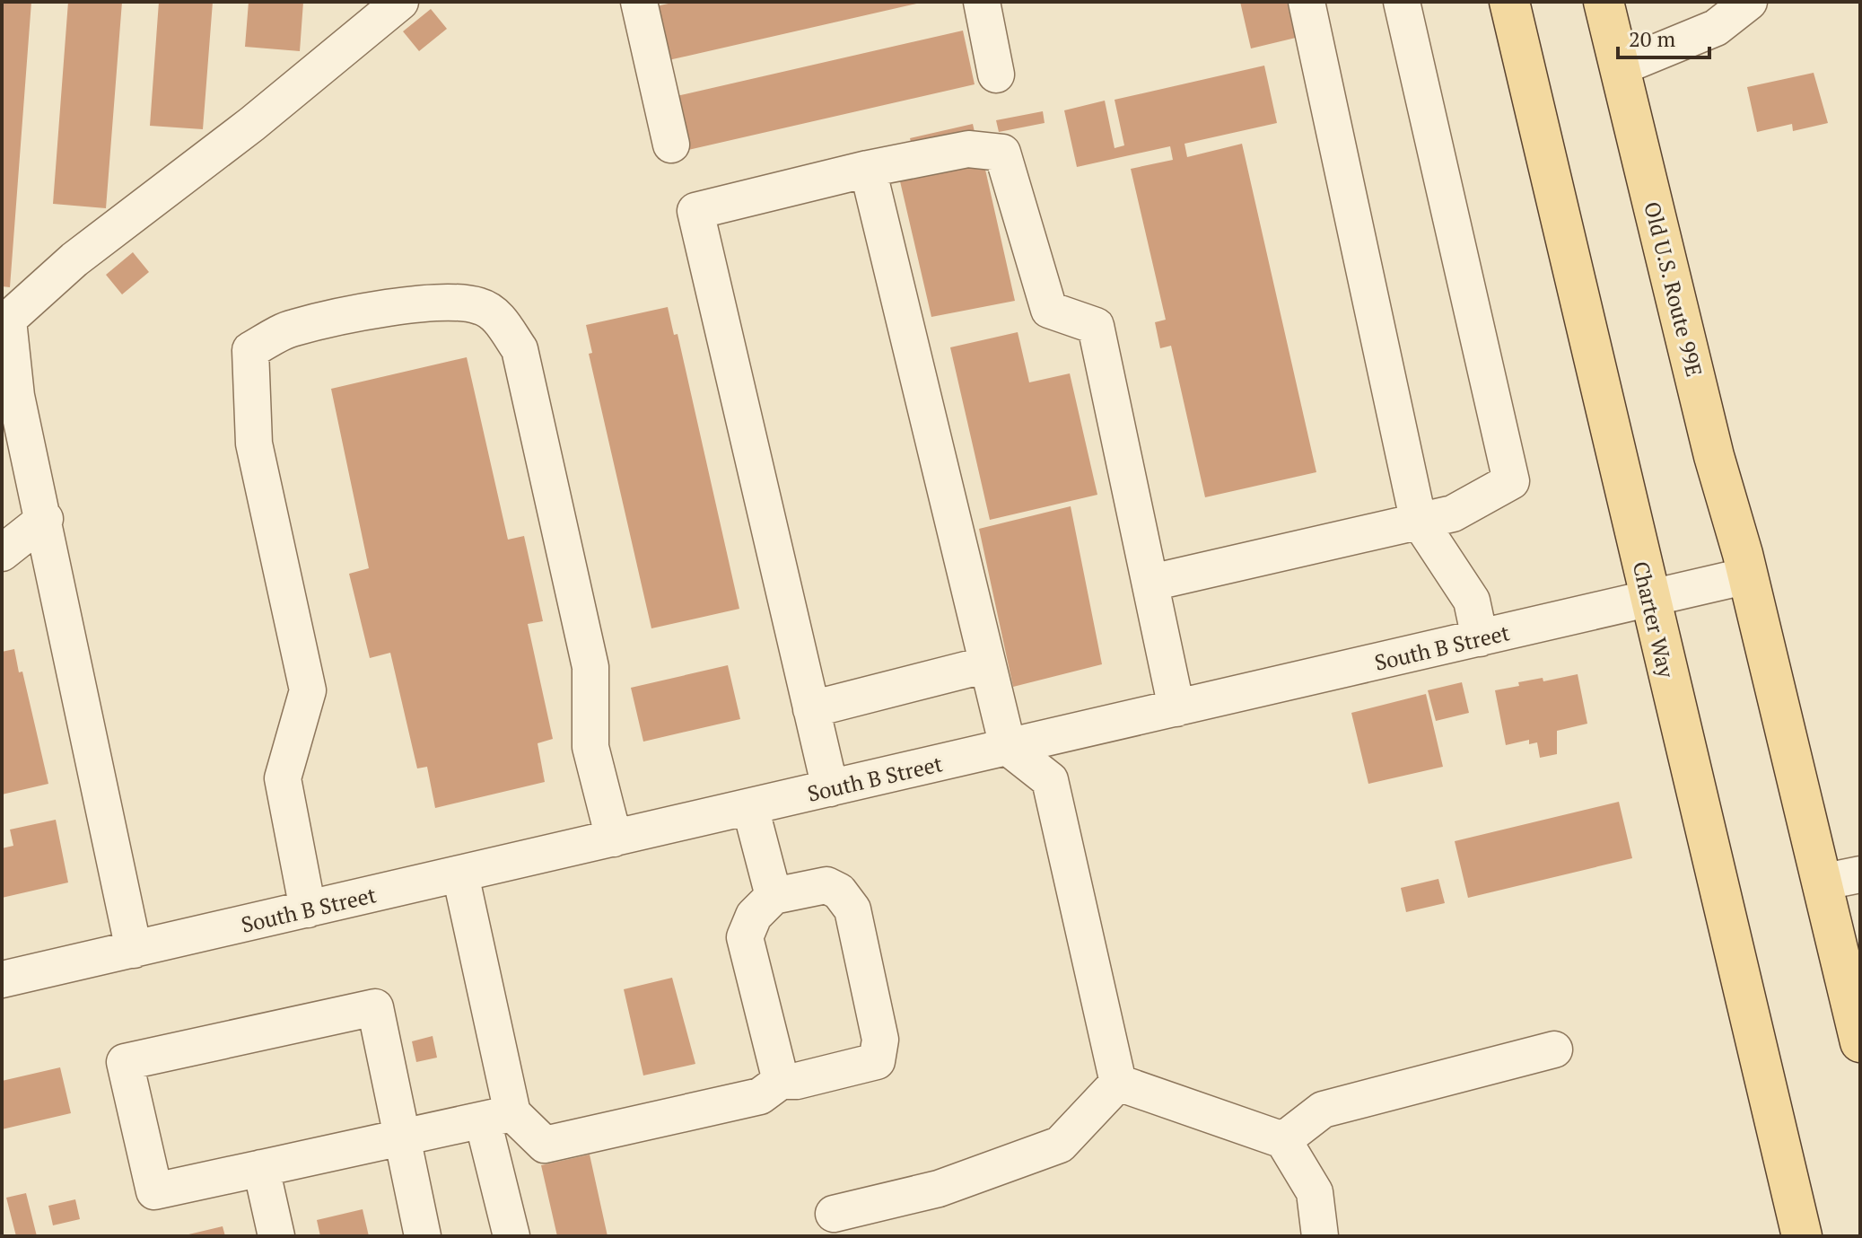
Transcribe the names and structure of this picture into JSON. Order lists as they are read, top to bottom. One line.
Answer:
{"streets":{"main road":["Old U.S. Route 99E","Charter Way"],"street":["South B Street"]},"crossings":[["Old U.S. Route 99E","South B Street"],["Charter Way","South B Street"]],"scale_bar":"20 m"}
